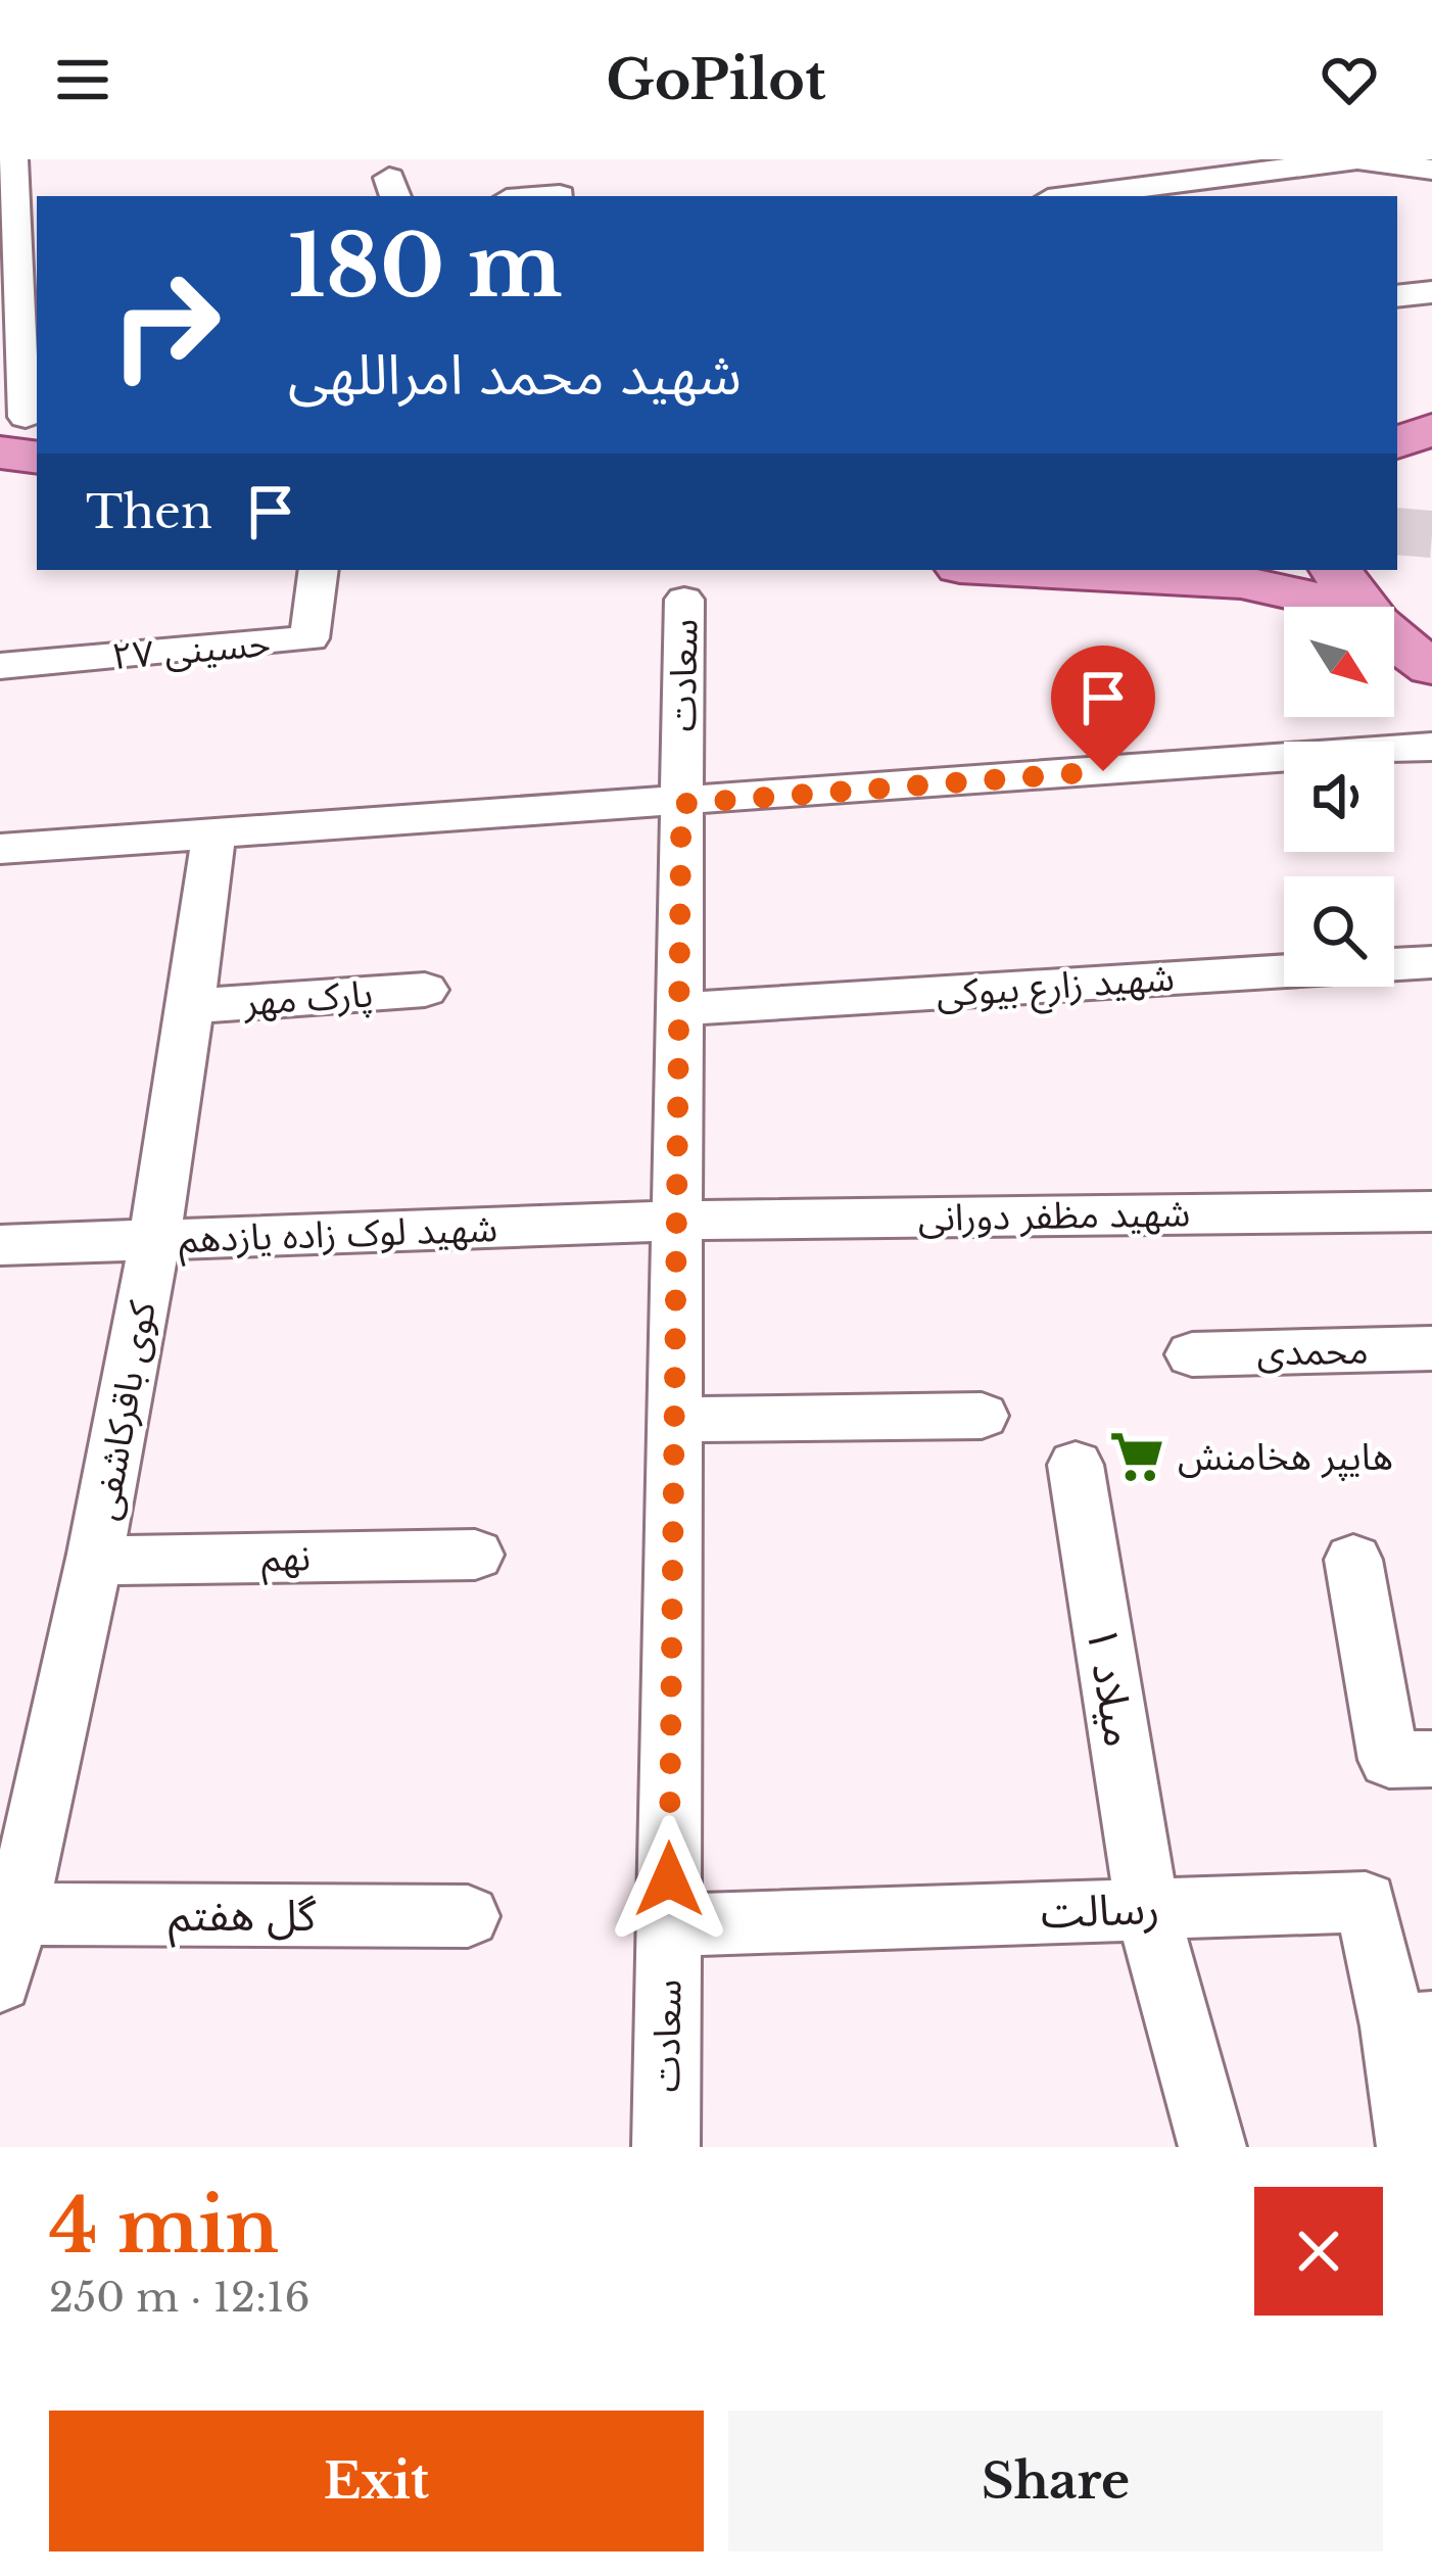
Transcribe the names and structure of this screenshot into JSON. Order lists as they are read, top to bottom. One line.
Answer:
{"streets":{"street":["حسینی ۲۷","سعادت","شهید زارع بیوکی","پارک مهر","شهید مظفر دورانی","شهید لوک زاده یازدهم","محمدی","کوی باقرکاشفی","نهم","میلاد ۱","رسالت","گل هفتم"]},"crossings":[["سعادت","شهید زارع بیوکی"],["سعادت","شهید مظفر دورانی"],["سعادت","شهید لوک زاده یازدهم"],["سعادت","رسالت"],["پارک مهر","کوی باقرکاشفی"],["شهید مظفر دورانی","شهید لوک زاده یازدهم"],["شهید لوک زاده یازدهم","کوی باقرکاشفی"],["کوی باقرکاشفی","نهم"],["کوی باقرکاشفی","گل هفتم"],["میلاد ۱","رسالت"]],"places":{"supermarket":["هایپر هخامنش"]},"north":"bottom right","page":{"header":"GoPilot","turn":["180 m","شهید محمد امراللهی"],"then":"Then","heading":["4 min","250 m · 12:16"],"buttons":["Exit","Share"]}}
